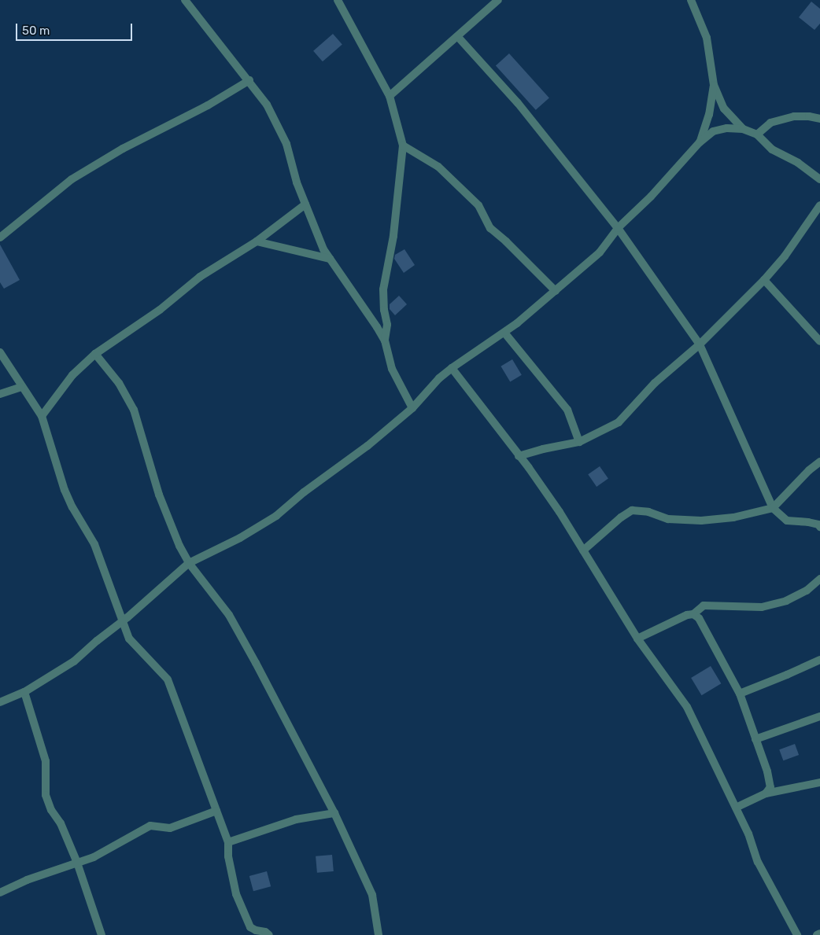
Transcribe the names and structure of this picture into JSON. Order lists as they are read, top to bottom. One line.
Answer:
{"scale_bar":"50 m"}
